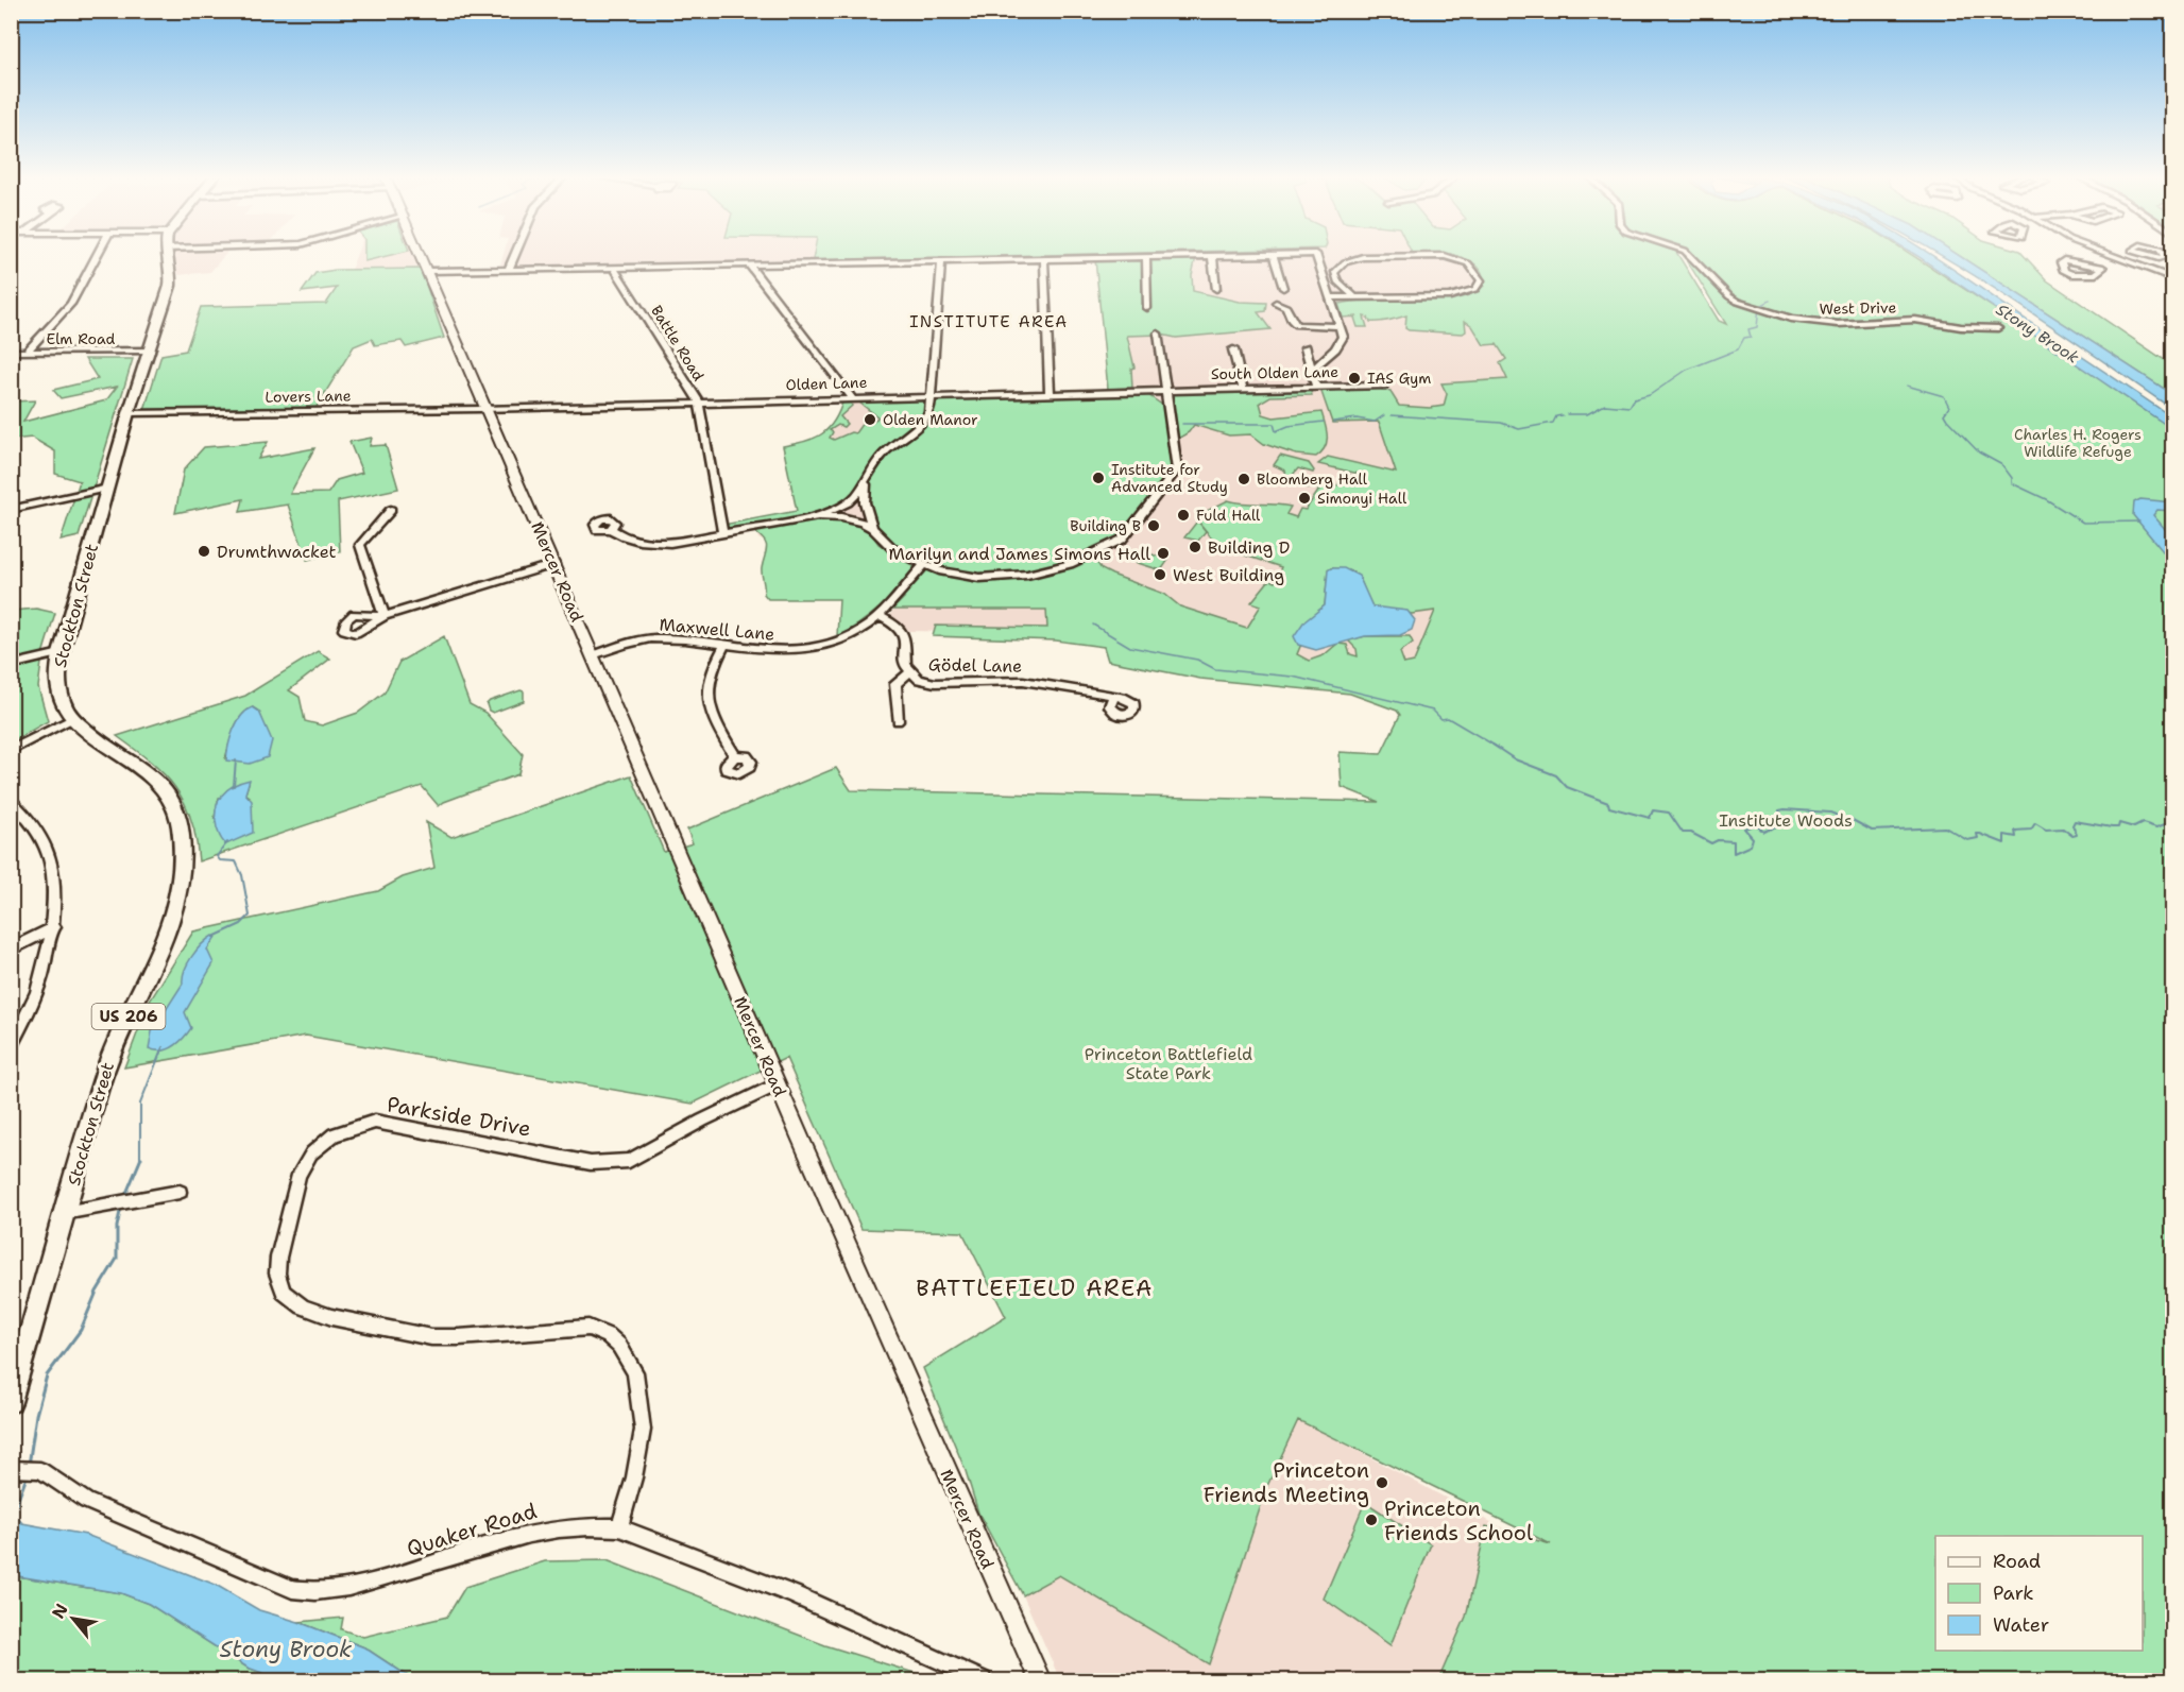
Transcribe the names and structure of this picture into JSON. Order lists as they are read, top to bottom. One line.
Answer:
{"streets":{"highway":["Stockton Street","US 206"],"main road":["Mercer Road"],"street":["West Drive","Elm Road","Battle Road","South Olden Lane","Olden Lane","Lovers Lane","Maxwell Lane","Gödel Lane","Parkside Drive","Quaker Road"]},"crossings":[["Elm Road","Stockton Street"],["Battle Road","Olden Lane"],["South Olden Lane","Olden Lane"],["Olden Lane","Lovers Lane"],["Olden Lane","Mercer Road"],["Lovers Lane","Mercer Road"],["Lovers Lane","Stockton Street"],["Mercer Road","Maxwell Lane"],["Mercer Road","Parkside Drive"],["Maxwell Lane","Gödel Lane"],["Parkside Drive","Quaker Road"]],"districts":["INSTITUTE AREA","BATTLEFIELD AREA"],"water":["Stony Brook"],"parks":["Charles H. Rogers Wildlife Refuge","Institute Woods","Princeton Battlefield State Park"],"places":["IAS Gym","Olden Manor","Institute for Advanced Study","Bloomberg Hall","Simonyi Hall","Fuld Hall","Building B","Building D","Drumthwacket","Marilyn and James Simons Hall","West Building","Princeton Friends Meeting","Princeton Friends School"],"legend":["Road","Park","Water"],"north":"top left"}
